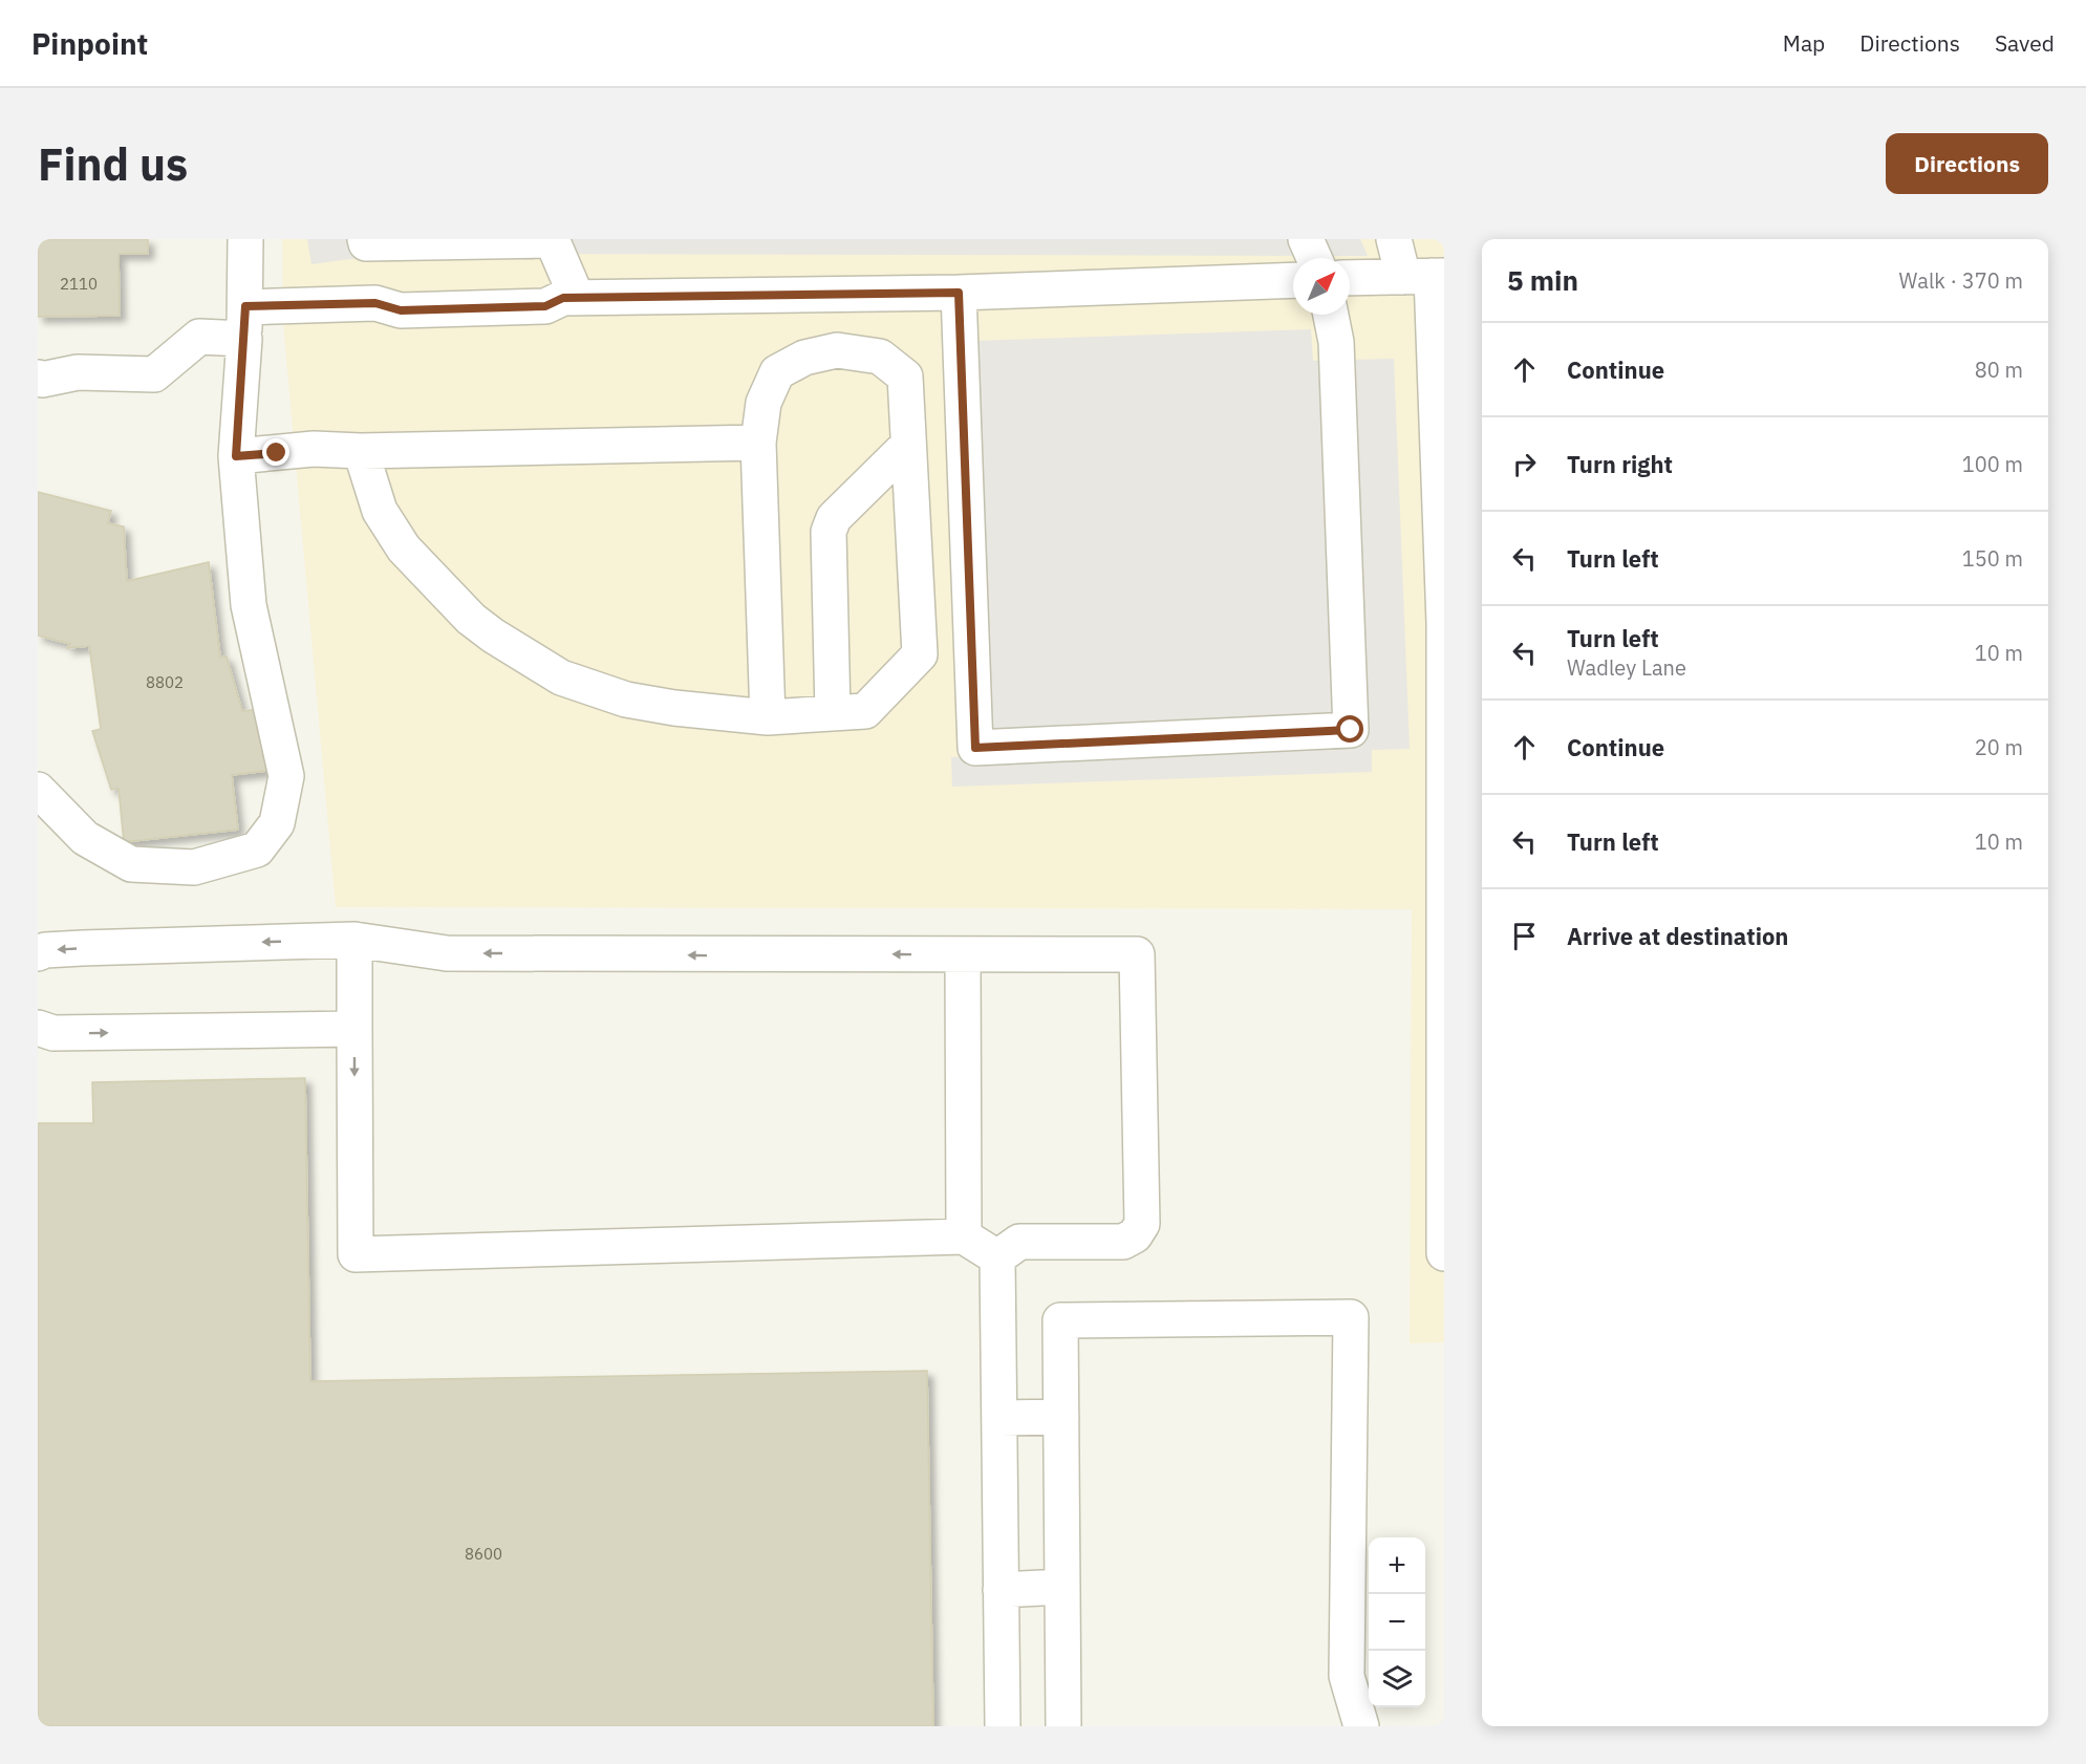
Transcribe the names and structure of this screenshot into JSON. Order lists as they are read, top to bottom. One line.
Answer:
{"house_numbers":["2110","8802","8600"],"north":"top right","page":{"header":"Pinpoint","nav":["Map","Directions","Saved"],"buttons":"Directions","title":"Find us","heading":["5 min","Walk · 370 m"],"list":[["Continue","80 m"],["Turn right","100 m"],["Turn left","150 m"],["Turn left","Wadley Lane","10 m"],["Continue","20 m"],["Turn left","10 m"],"Arrive at destination"],"map_buttons":["+","−"]}}
